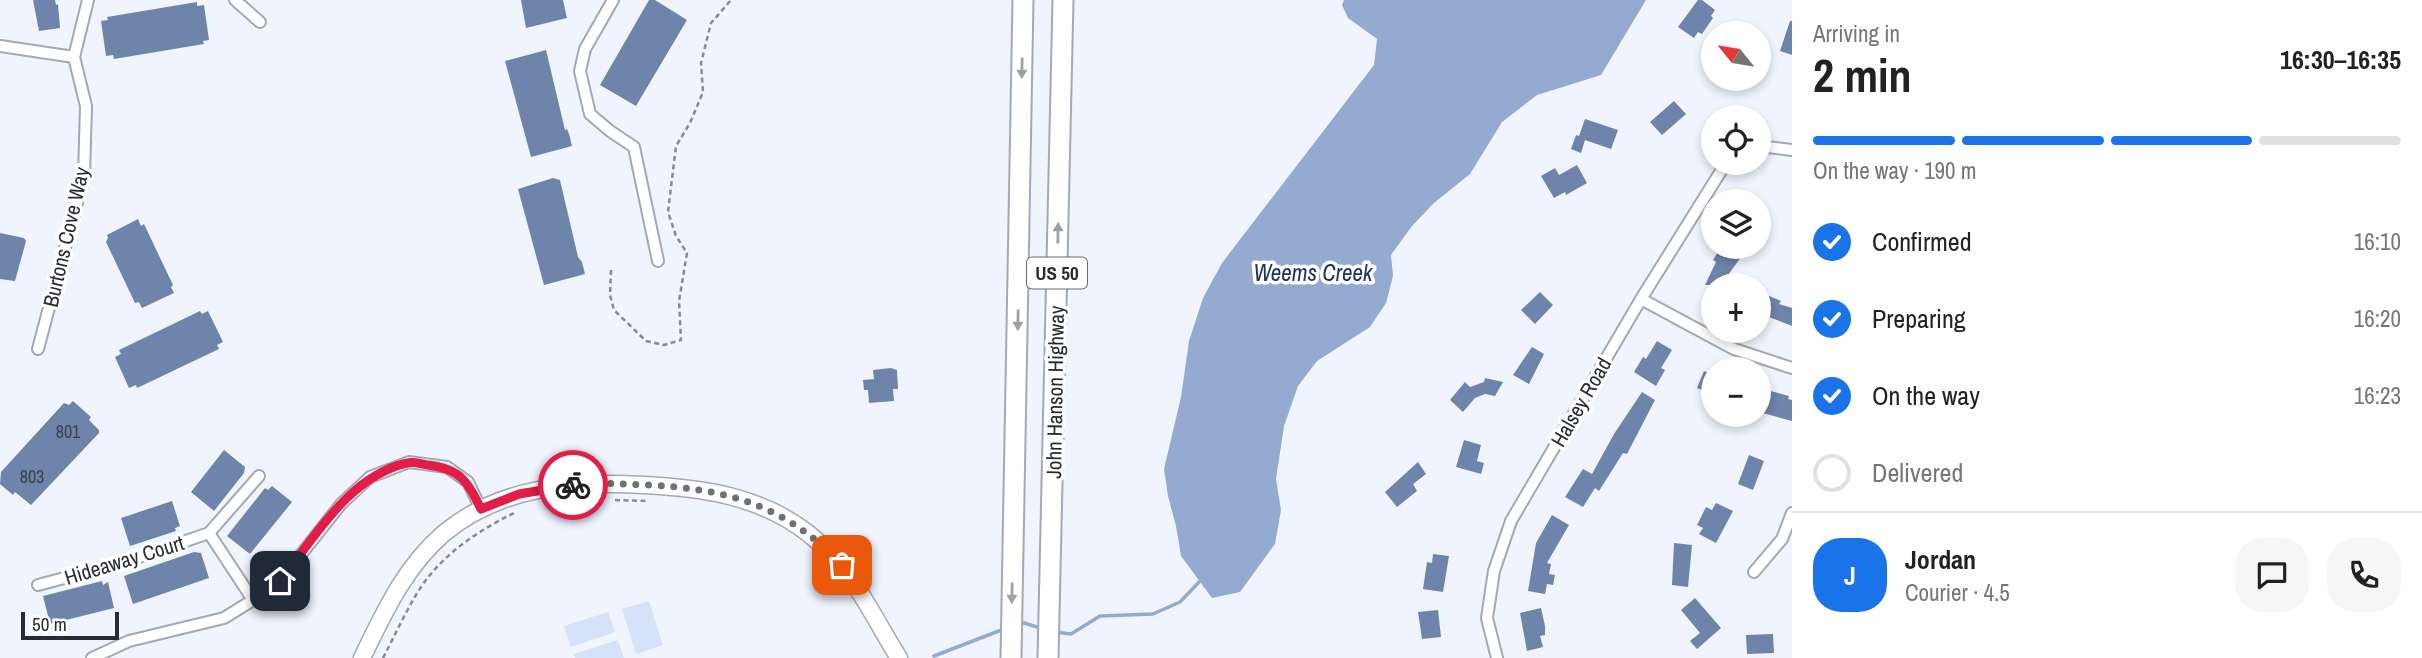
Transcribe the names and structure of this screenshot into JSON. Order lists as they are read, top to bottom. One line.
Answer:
{"streets":{"highway":["US 50","John Hanson Highway"],"street":["Burtons Cove Way","Halsey Road","Hideaway Court"]},"water":["Weems Creek"],"house_numbers":["801","803"],"scale_bar":"50 m","north":"top left","page":{"heading":["2 min","Arriving in","16:30–16:35"],"panel":["Jordan","Courier · 4.5"],"map_buttons":["+","−"],"bar":"On the way · 190 m","list":[["Confirmed","16:10"],["Preparing","16:20"],["On the way","16:23"],"Delivered"],"round":"J","scale":"50 m"}}
